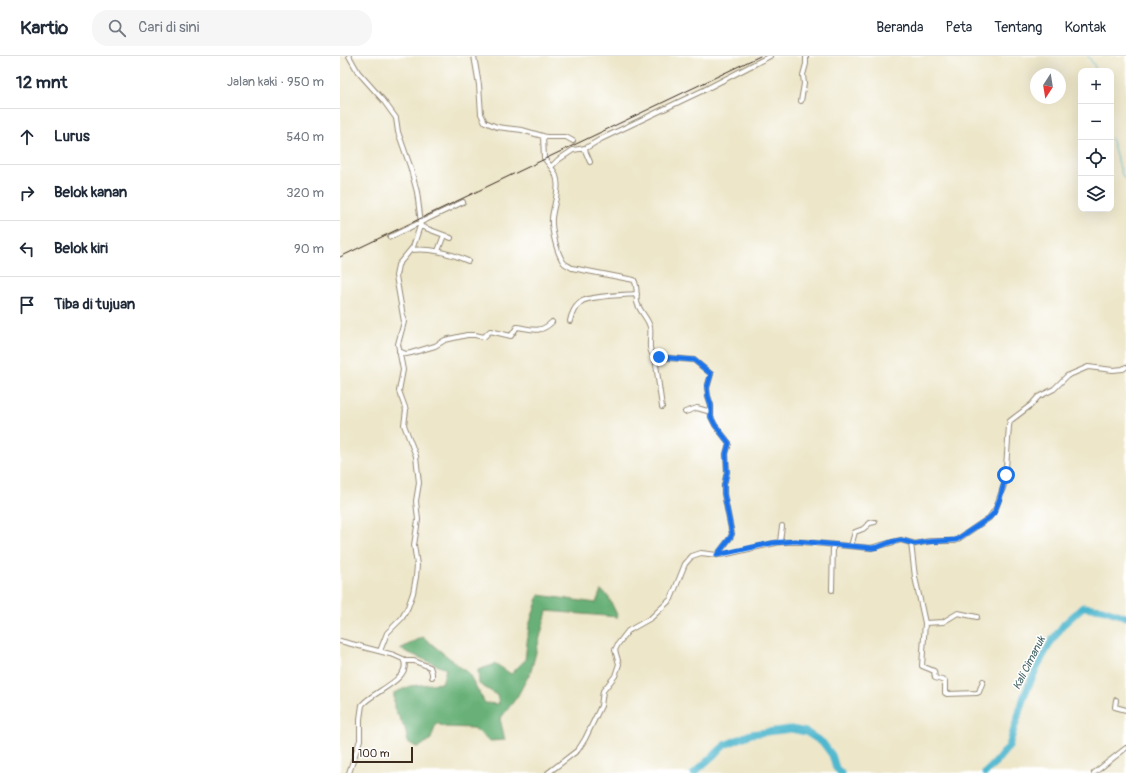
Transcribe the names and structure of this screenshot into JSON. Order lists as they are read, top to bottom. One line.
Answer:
{"water":["Kali Cimanuk"],"scale_bar":"100 m","north":"bottom","page":{"header":"Kartio","search":"Cari di sini","nav":["Beranda","Peta","Tentang","Kontak"],"heading":["12 mnt","Jalan kaki · 950 m"],"map_buttons":["+","−"],"list":[["Lurus","540 m"],["Belok kanan","320 m"],["Belok kiri","90 m"],"Tiba di tujuan"],"scale":"100 m"}}
